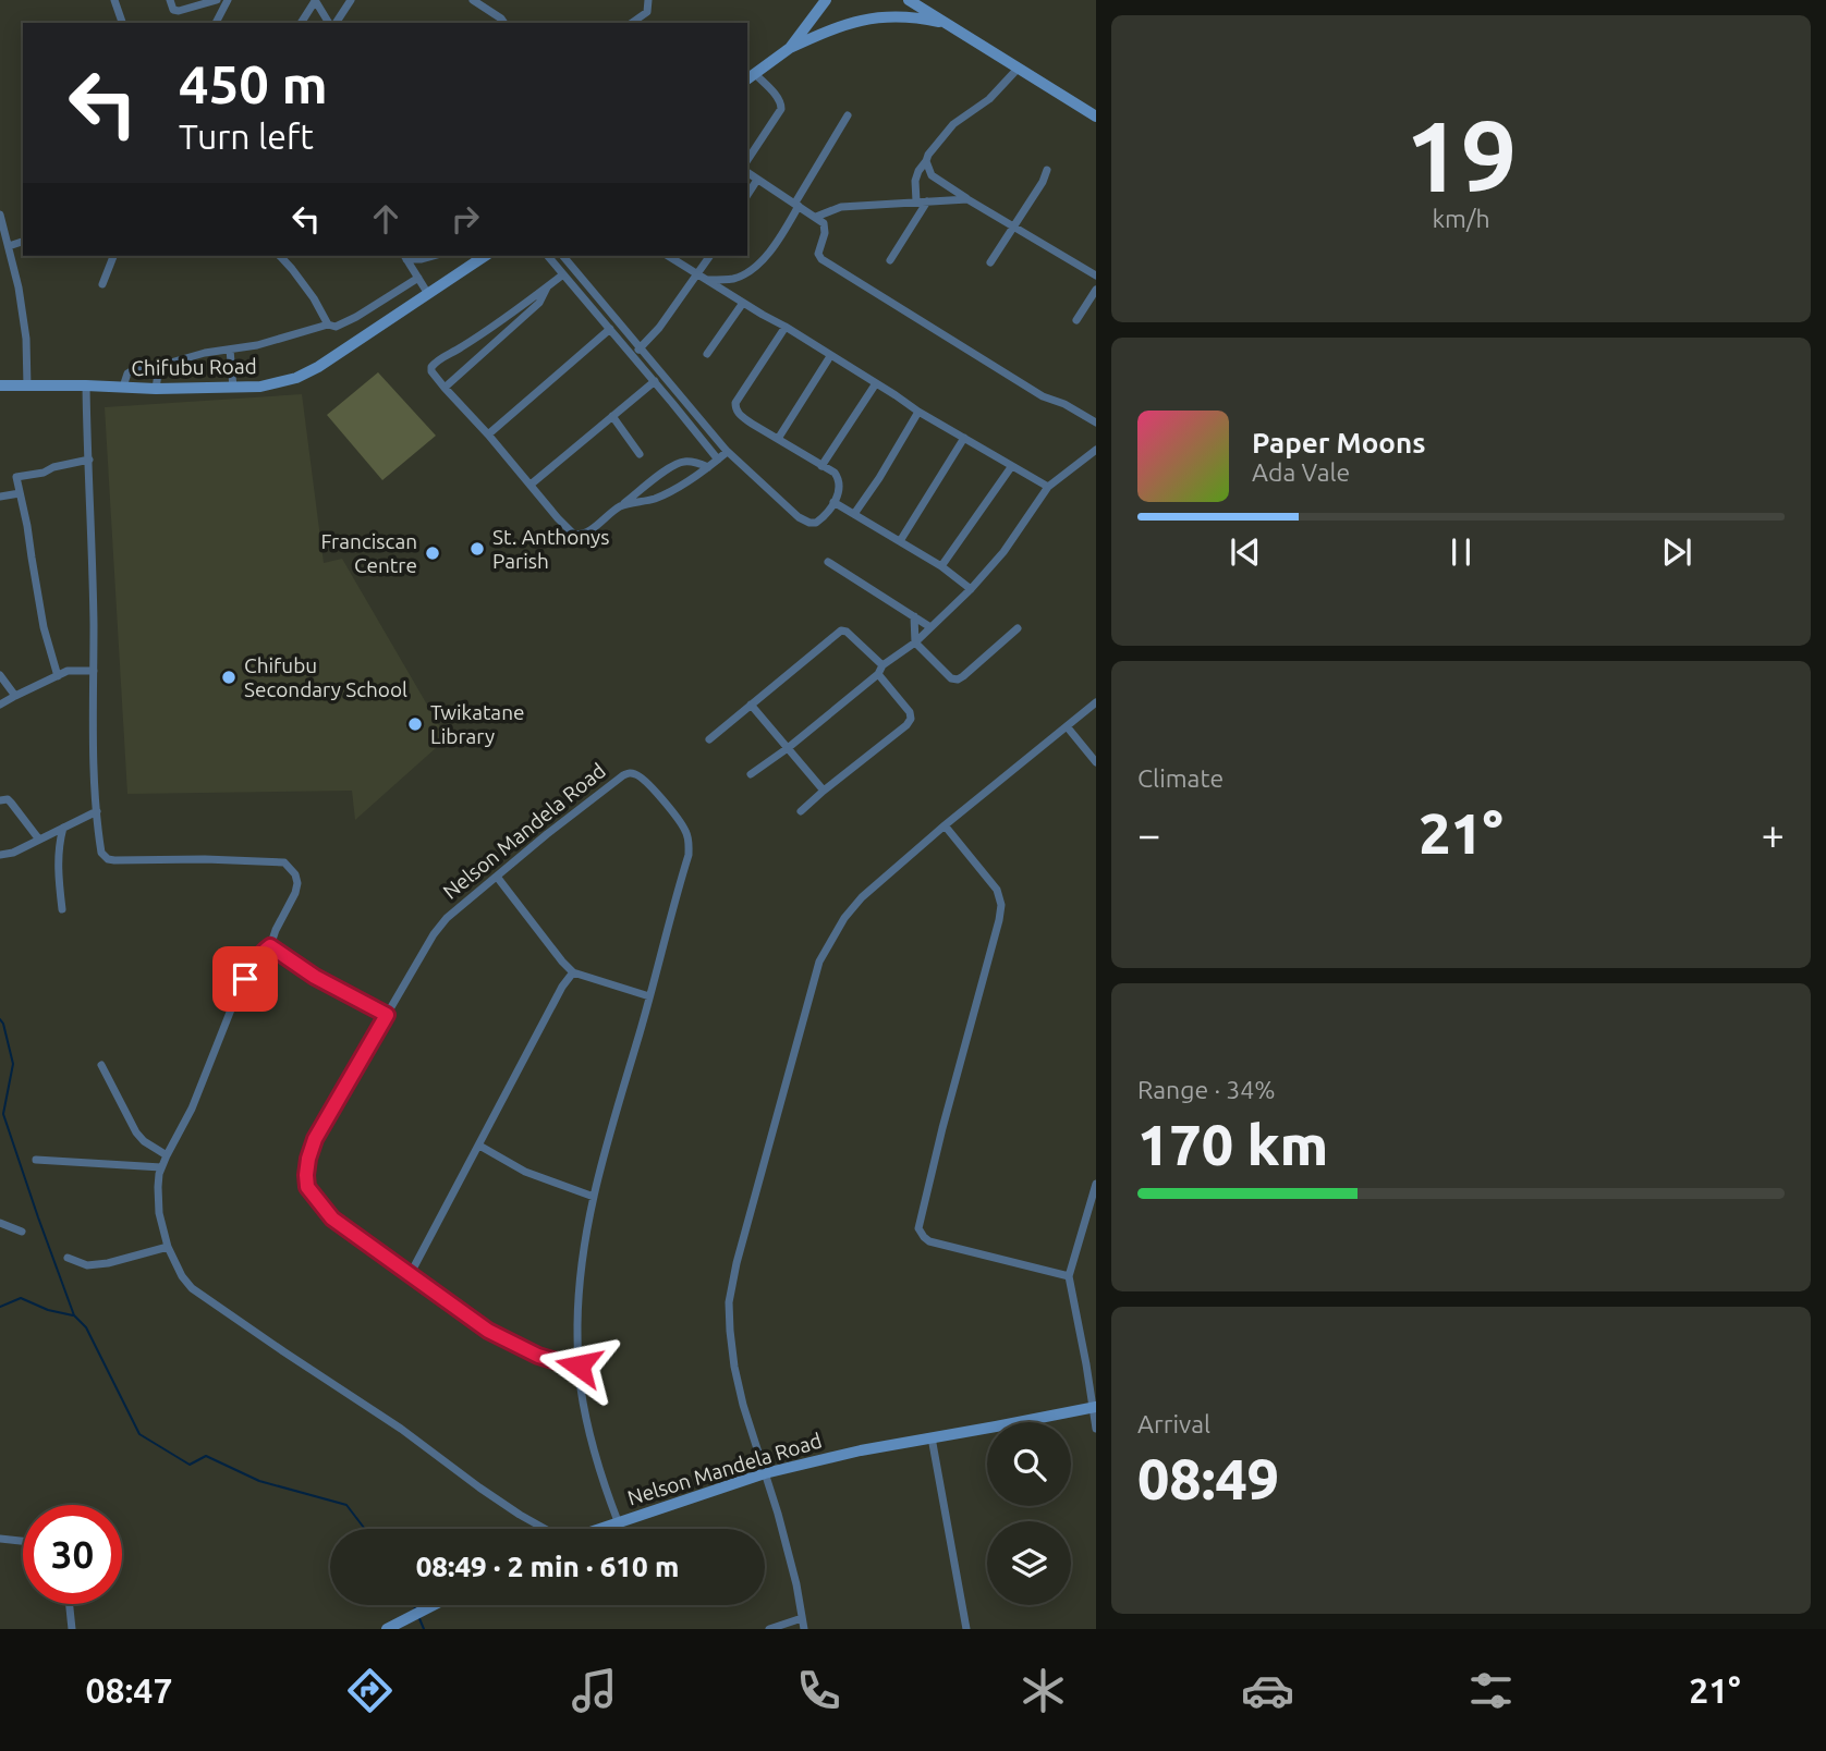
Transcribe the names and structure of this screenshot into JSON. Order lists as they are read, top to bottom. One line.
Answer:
{"streets":{"main road":["Chifubu Road","Nelson Mandela Road"]},"places":["St. Anthonys Parish","Franciscan Centre","Chifubu Secondary School","Twikatane Library"],"page":{"tile":[["19","km/h"],"Climate",["Range · 34%","170 km"],["Arrival","08:49"]],"turn":["450 m","Turn left"],"song":["Paper Moons","Ada Vale"],"heat":["−","21°","+"],"limit":"30","trip":"08:49 · 2 min · 610 m","tabs":["08:47","21°"]}}
